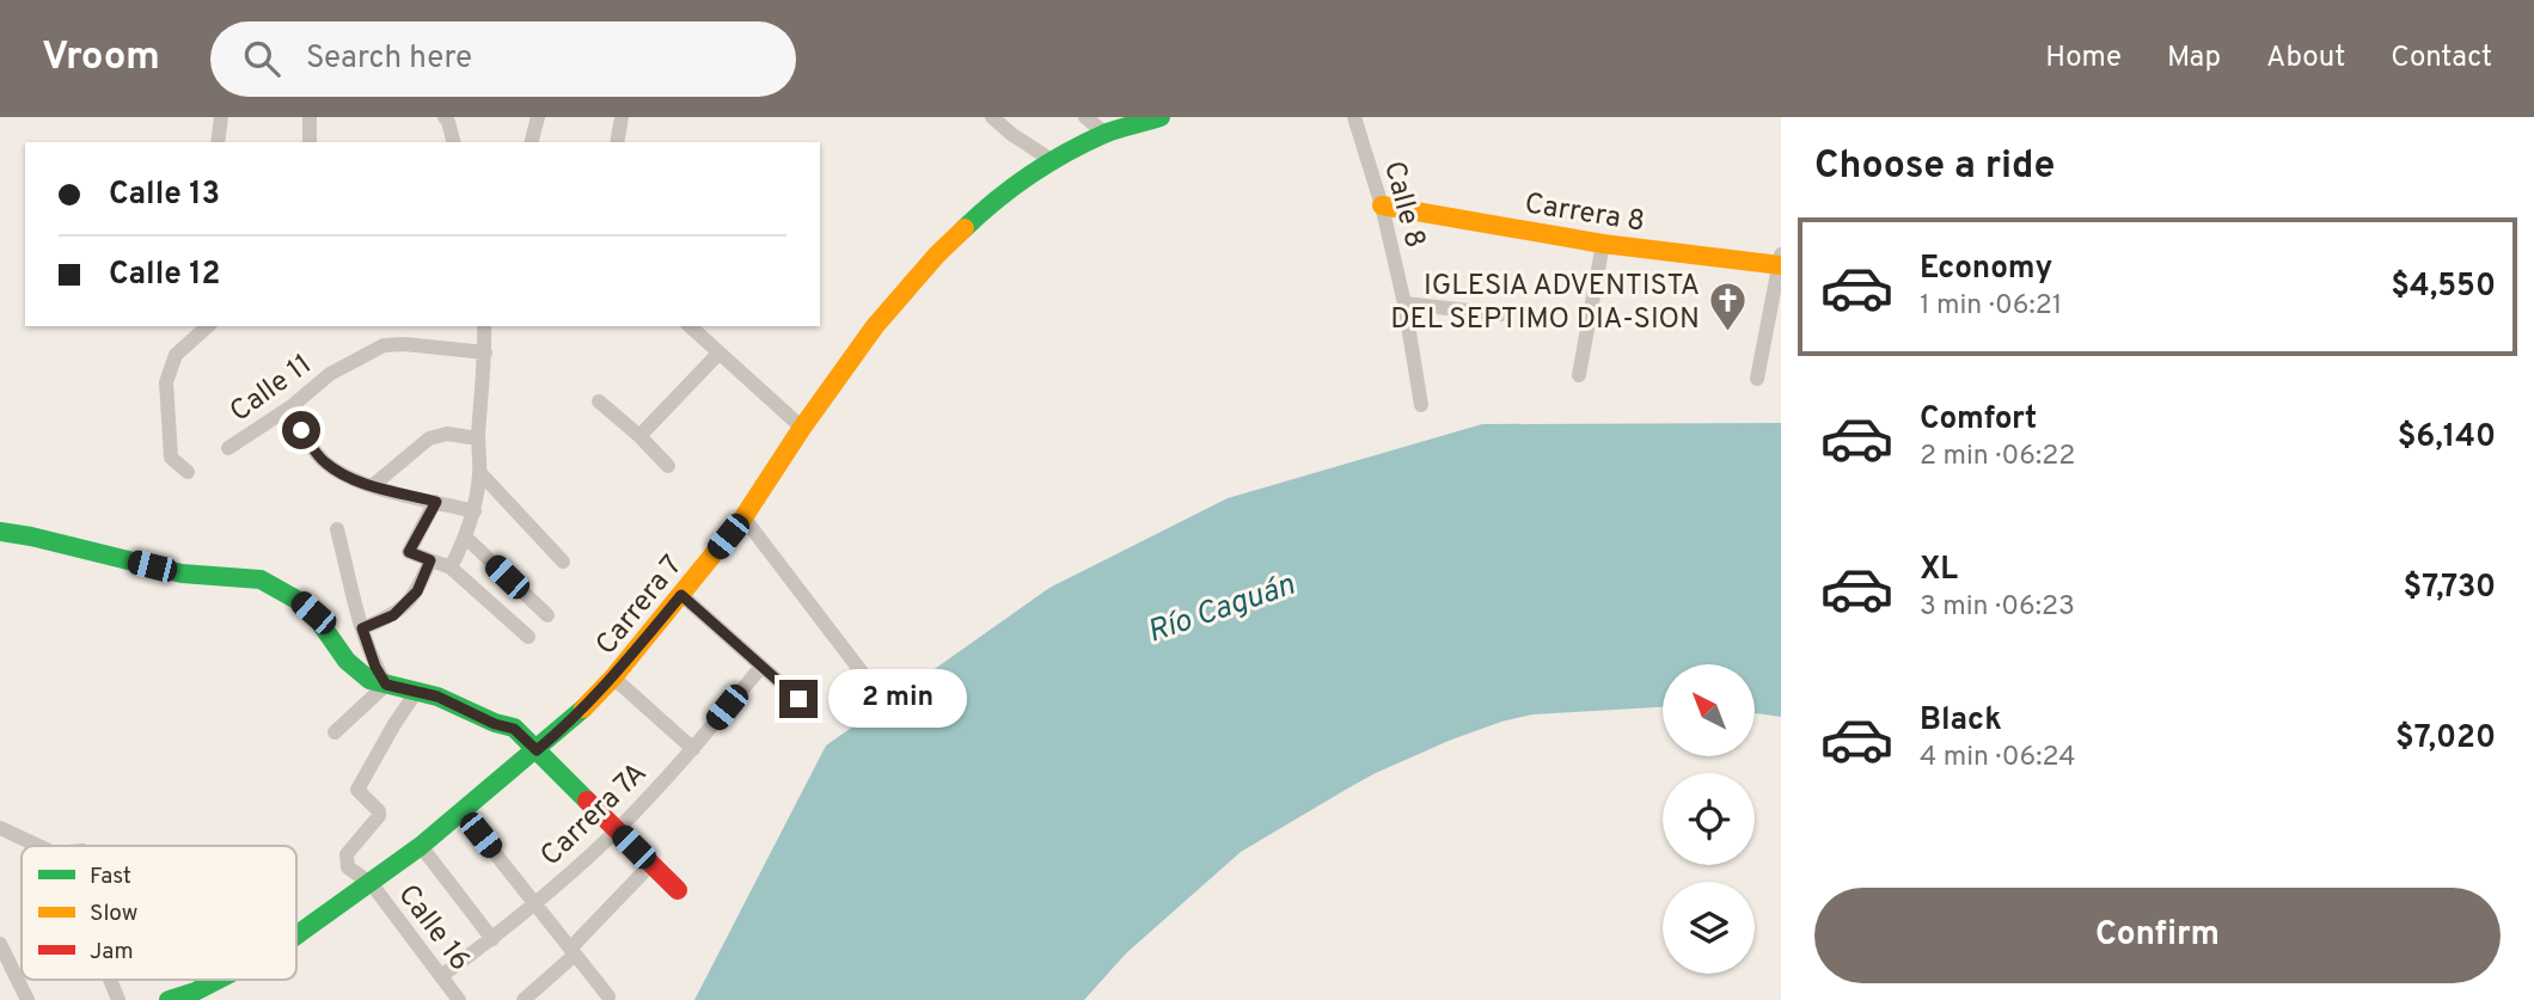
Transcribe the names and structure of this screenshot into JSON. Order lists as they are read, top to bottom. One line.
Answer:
{"streets":{"main road":["Carrera 8","Carrera 7"],"street":["Calle 8","Calle 11","Carrera 7A","Calle 16"]},"crossings":[["Calle 8","Carrera 8"],["Carrera 7","Calle 16"],["Carrera 7A","Calle 16"]],"water":["Río Caguán"],"places":{"church":["IGLESIA ADVENTISTA DEL SEPTIMO DIA-SION"]},"legend":["Fast","Slow","Jam"],"north":"top left","page":{"header":"Vroom","search":"Search here","nav":["Home","Map","About","Contact"],"heading":"Choose a ride","banner":["Calle 13","Calle 12"],"list":[{"name":"Economy","note":"1 min · 06:21","value":"$4,550"},{"name":"Comfort","note":"2 min · 06:22","value":"$6,140"},{"name":"XL","note":"3 min · 06:23","value":"$7,730"},{"name":"Black","note":"4 min · 06:24","value":"$7,020"}],"bubble":"2 min","buttons":"Confirm"}}
